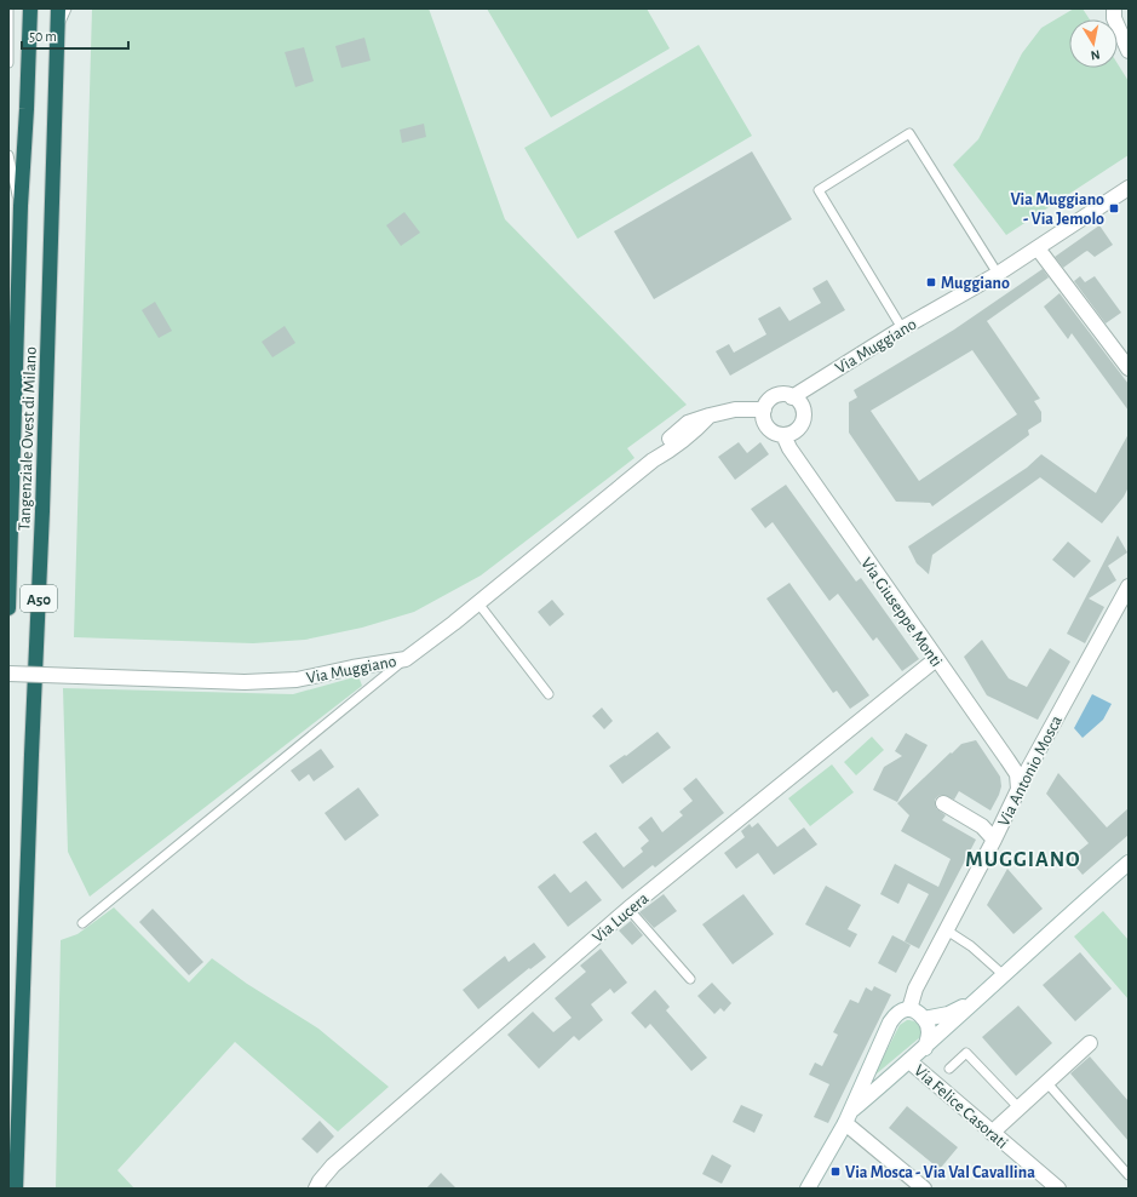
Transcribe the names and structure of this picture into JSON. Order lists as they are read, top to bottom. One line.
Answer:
{"streets":{"highway":["Tangenziale Ovest di Milano","A50"],"street":["Via Muggiano","Via Giuseppe Monti","Via Antonio Mosca","Via Lucera","Via Felice Casorati"]},"crossings":[["Via Muggiano","Via Giuseppe Monti"],["Via Giuseppe Monti","Via Antonio Mosca"],["Via Giuseppe Monti","Via Lucera"]],"districts":["MUGGIANO"],"places":{"transit":["Via Muggiano - Via Jemolo","Muggiano","Via Mosca - Via Val Cavallina"]},"scale_bar":"50 m","north":"bottom"}
